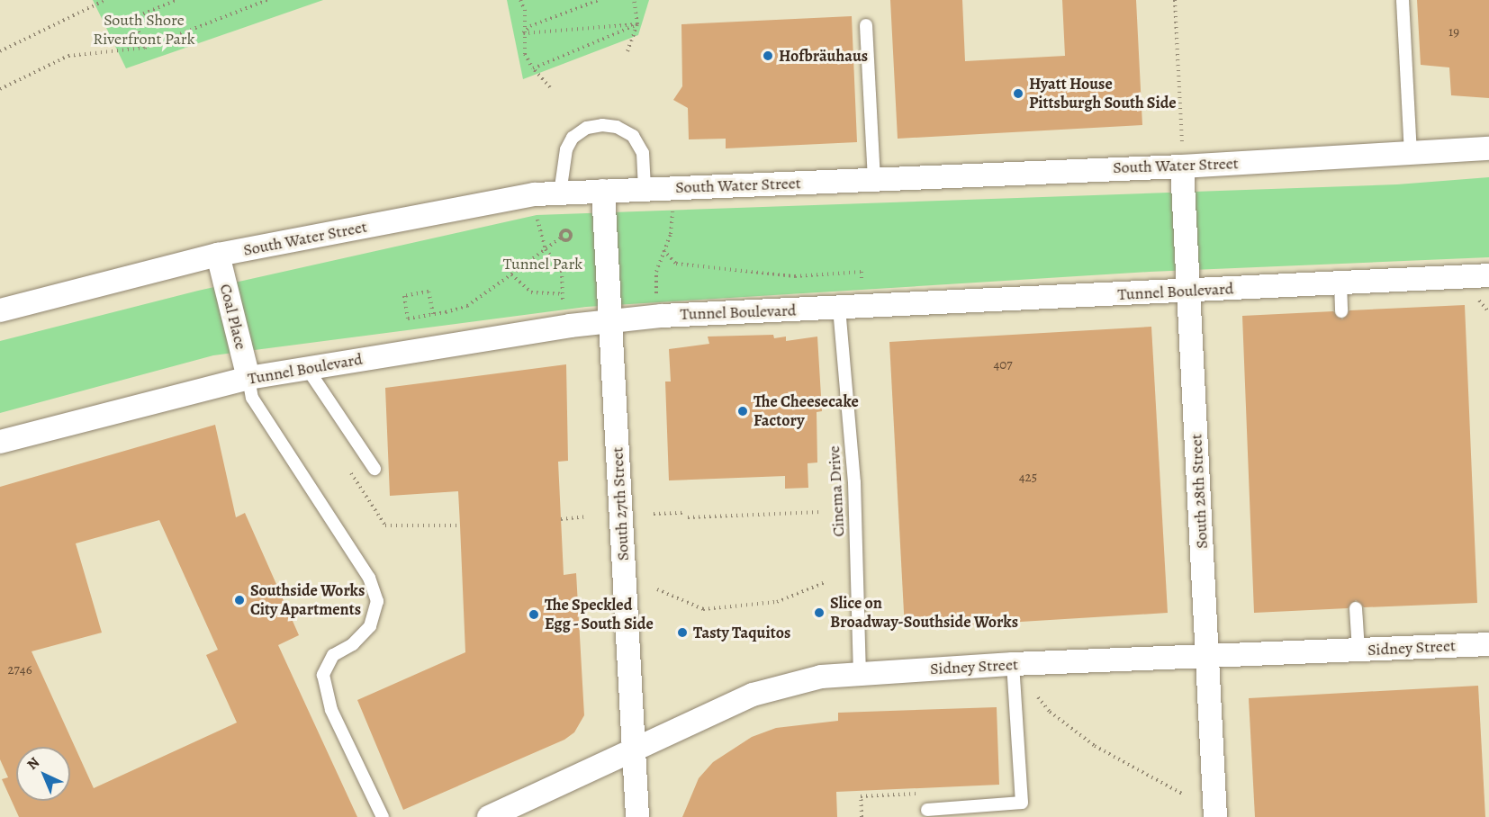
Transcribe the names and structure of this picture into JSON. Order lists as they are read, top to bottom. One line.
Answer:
{"streets":{"street":["South Water Street","Tunnel Boulevard","Coal Place","South 28th Street","South 27th Street","Sidney Street"],"lane":["Cinema Drive"]},"crossings":[["South Water Street","Coal Place"],["South Water Street","South 28th Street"],["South Water Street","South 27th Street"],["Tunnel Boulevard","Coal Place"],["Tunnel Boulevard","Cinema Drive"],["Tunnel Boulevard","South 28th Street"],["Tunnel Boulevard","South 27th Street"],["Cinema Drive","Sidney Street"],["South 28th Street","Sidney Street"],["South 27th Street","Sidney Street"]],"parks":["South Shore Riverfront Park","Tunnel Park"],"places":["Hofbräuhaus","Hyatt House Pittsburgh South Side","The Cheesecake Factory","Southside Works City Apartments","Slice on Broadway-Southside Works","The Speckled Egg - South Side","Tasty Taquitos"],"house_numbers":["19","407","425","2746"],"north":"top left"}
